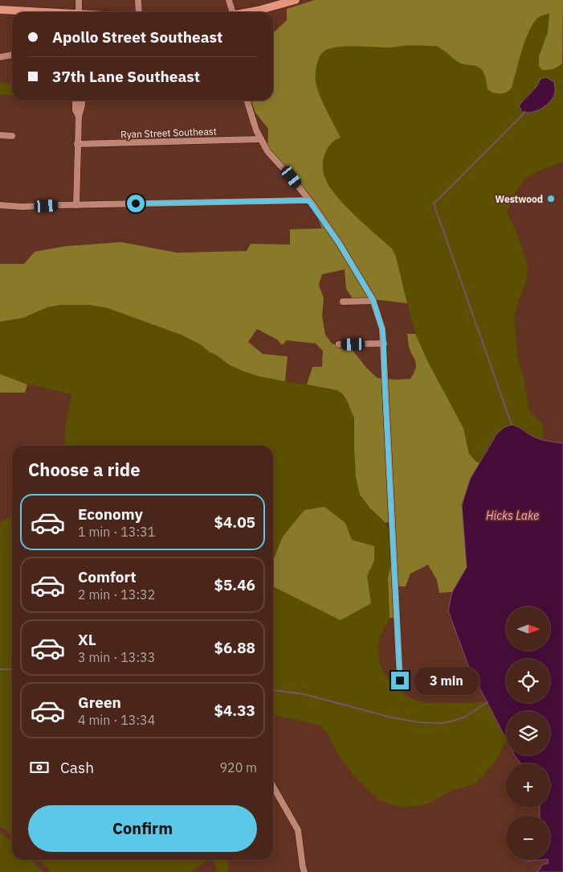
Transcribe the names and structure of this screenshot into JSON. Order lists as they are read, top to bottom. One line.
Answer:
{"streets":{"street":["Ryan Street Southeast"]},"water":["Hicks Lake"],"places":["Westwood"],"north":"right","page":{"banner":["Apollo Street Southeast","37th Lane Southeast"],"heading":"Choose a ride","list":[{"name":"Economy","note":"1 min · 13:31","value":"$4.05"},{"name":"Comfort","note":"2 min · 13:32","value":"$5.46"},{"name":"XL","note":"3 min · 13:33","value":"$6.88"},{"name":"Green","note":"4 min · 13:34","value":"$4.33"}],"map_buttons":["+","−"],"bubble":"3 min","pay":["Cash","920 m"],"buttons":"Confirm"}}
